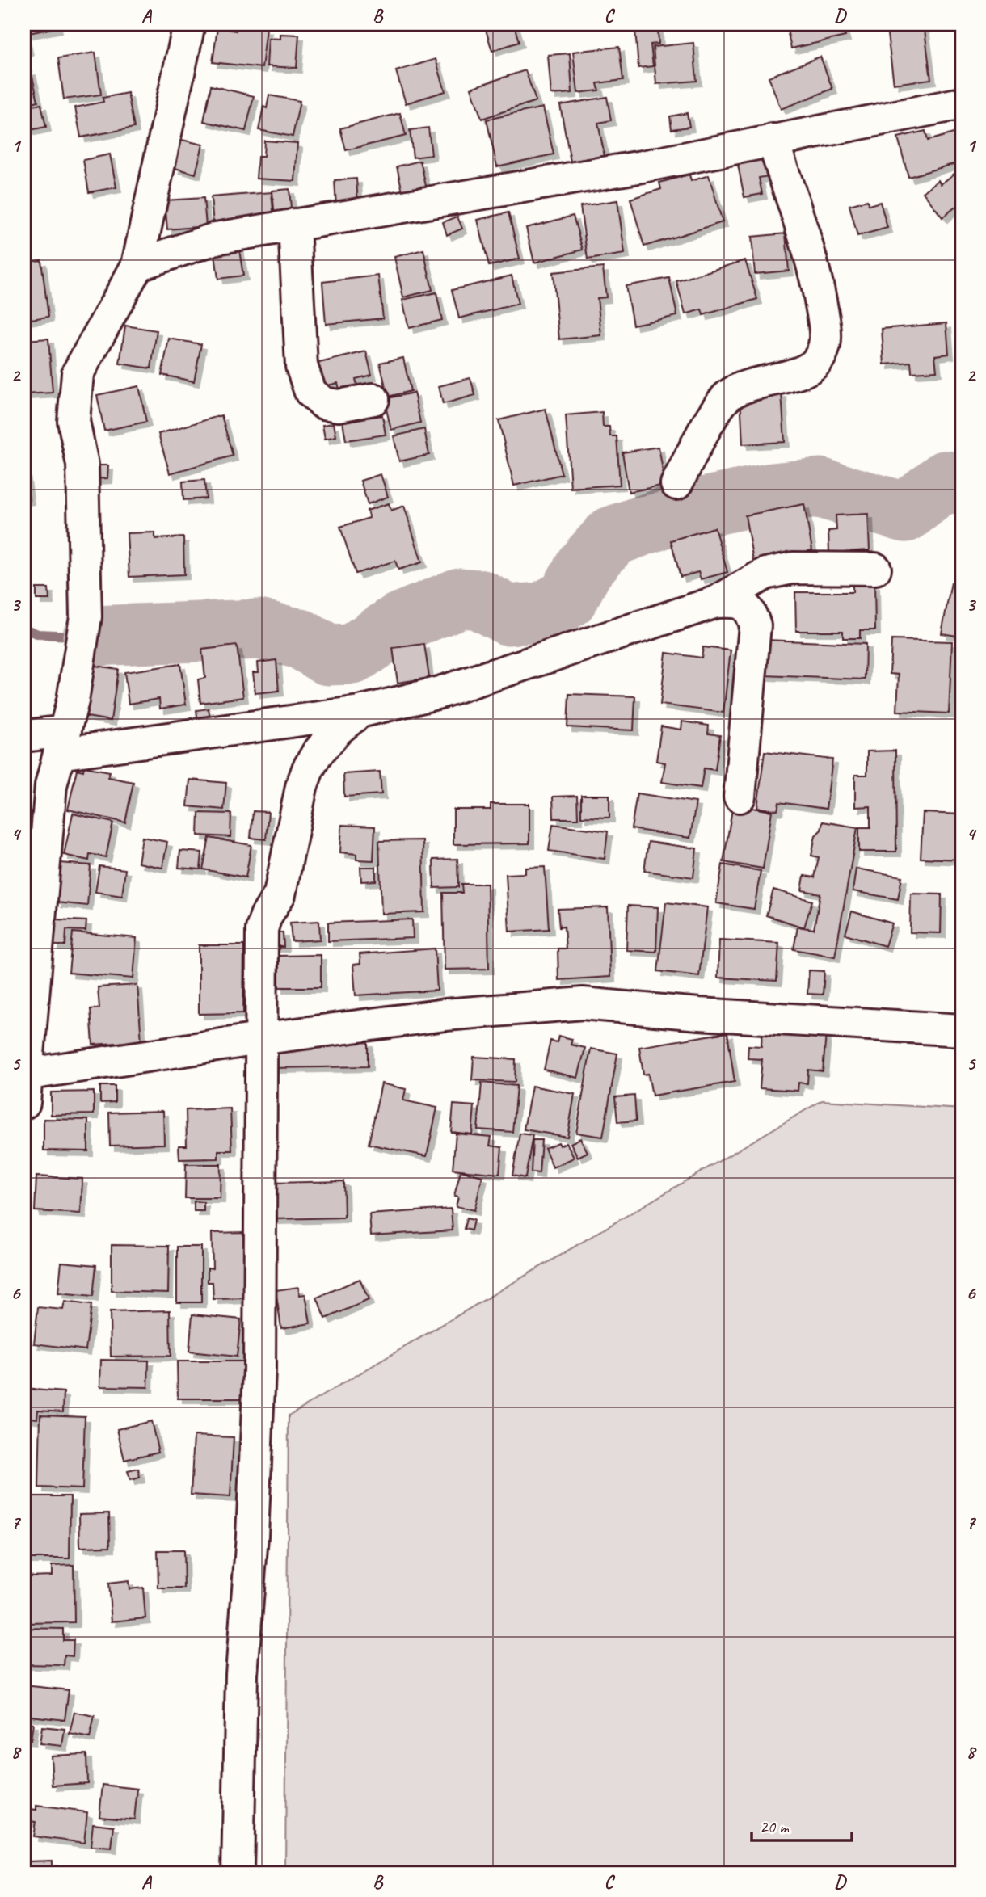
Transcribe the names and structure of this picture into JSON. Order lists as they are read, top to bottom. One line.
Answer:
{"scale_bar":"20 m","grid":{"columns":["A","B","C","D"],"rows":["1","2","3","4","5","6","7","8"]}}
